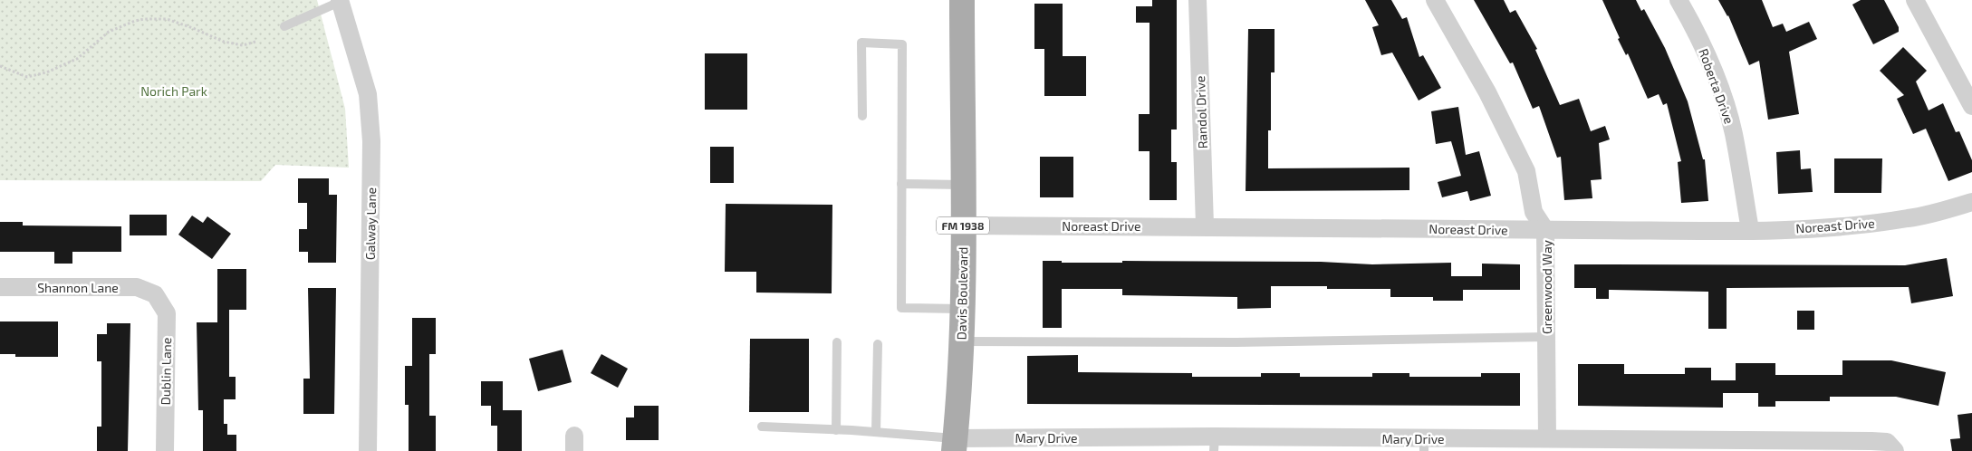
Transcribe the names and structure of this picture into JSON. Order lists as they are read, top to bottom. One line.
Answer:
{"streets":{"main road":["FM 1938","Davis Boulevard"],"street":["Roberta Drive","Randol Drive","Galway Lane","Noreast Drive","Shannon Lane","Greenwood Way","Dublin Lane","Mary Drive"]},"crossings":[["Roberta Drive","Noreast Drive"],["Randol Drive","Noreast Drive"],["Noreast Drive","Greenwood Way"],["Noreast Drive","Davis Boulevard"],["Shannon Lane","Dublin Lane"],["Greenwood Way","Mary Drive"],["Davis Boulevard","Mary Drive"]],"parks":["Norich Park"]}
